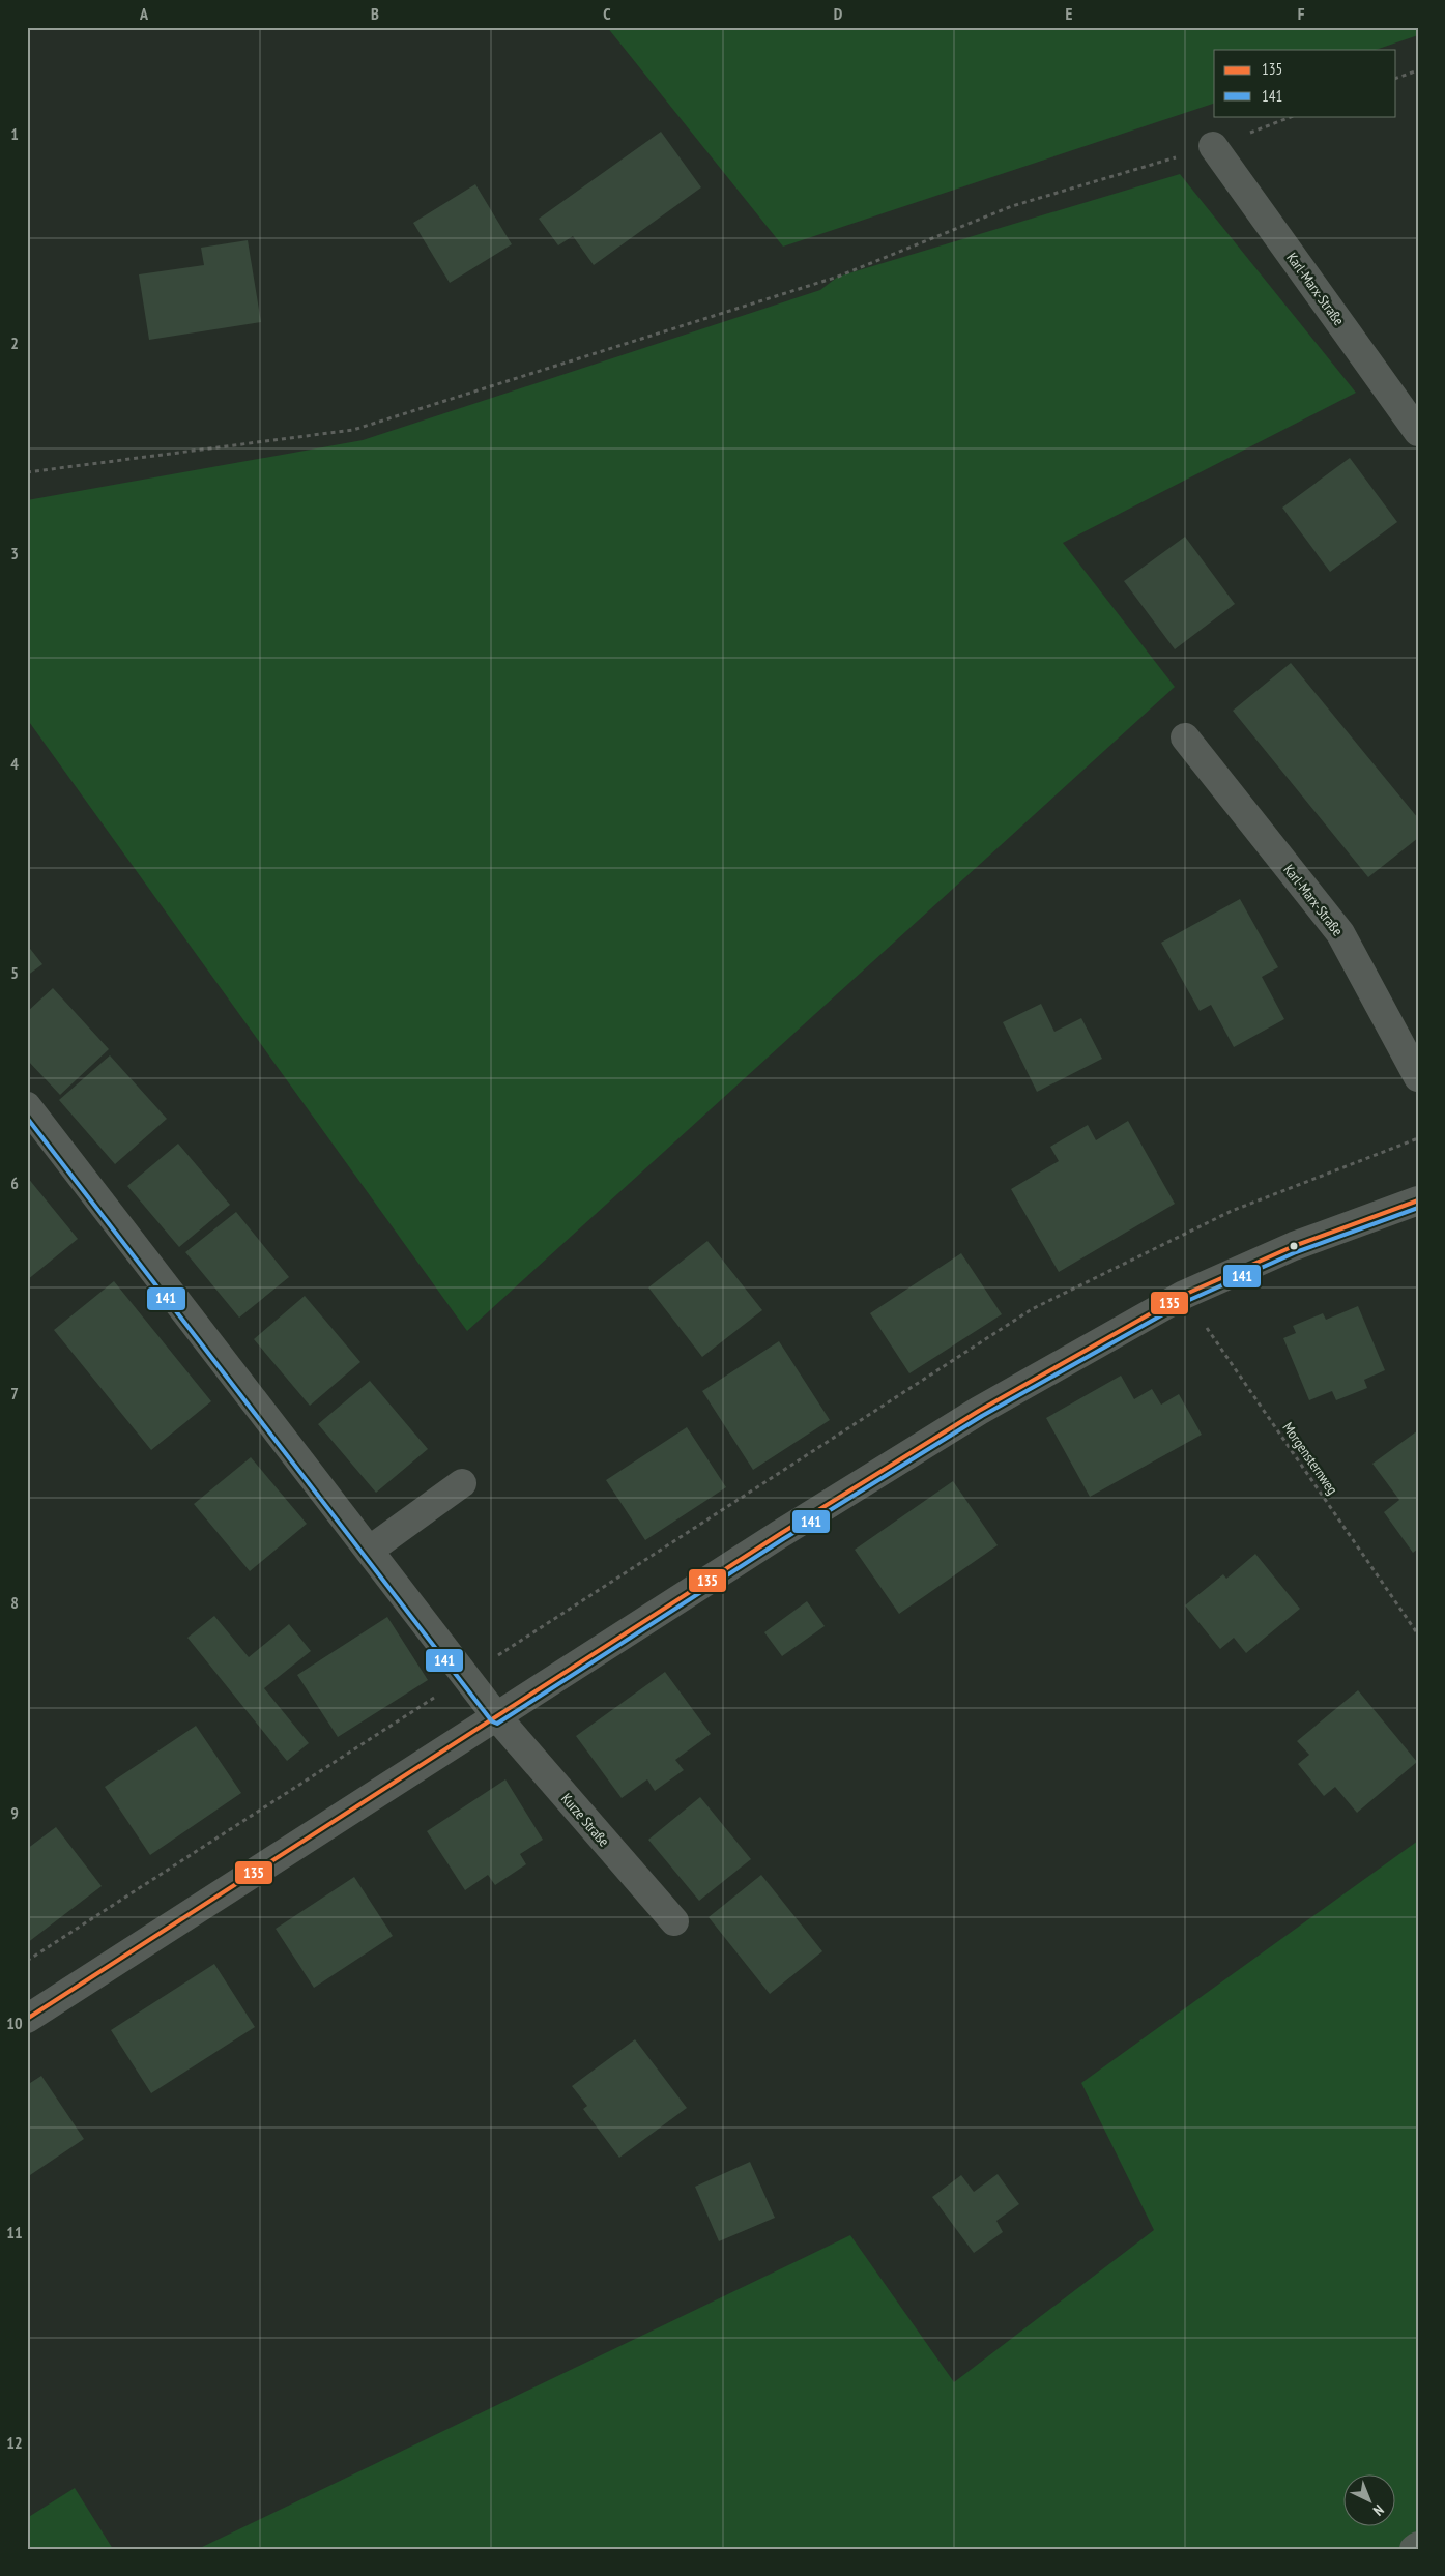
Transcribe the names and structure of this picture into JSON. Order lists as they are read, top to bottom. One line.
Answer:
{"streets":{"street":["Karl-Marx-Straße","Kurze Straße"],"path":["Morgensternweg"]},"lines":["transit line 141","transit line 135"],"legend":["135","141"],"north":"bottom right","grid":{"columns":["A","B","C","D","E","F"],"rows":["1","2","3","4","5","6","7","8","9","10","11","12"]}}
